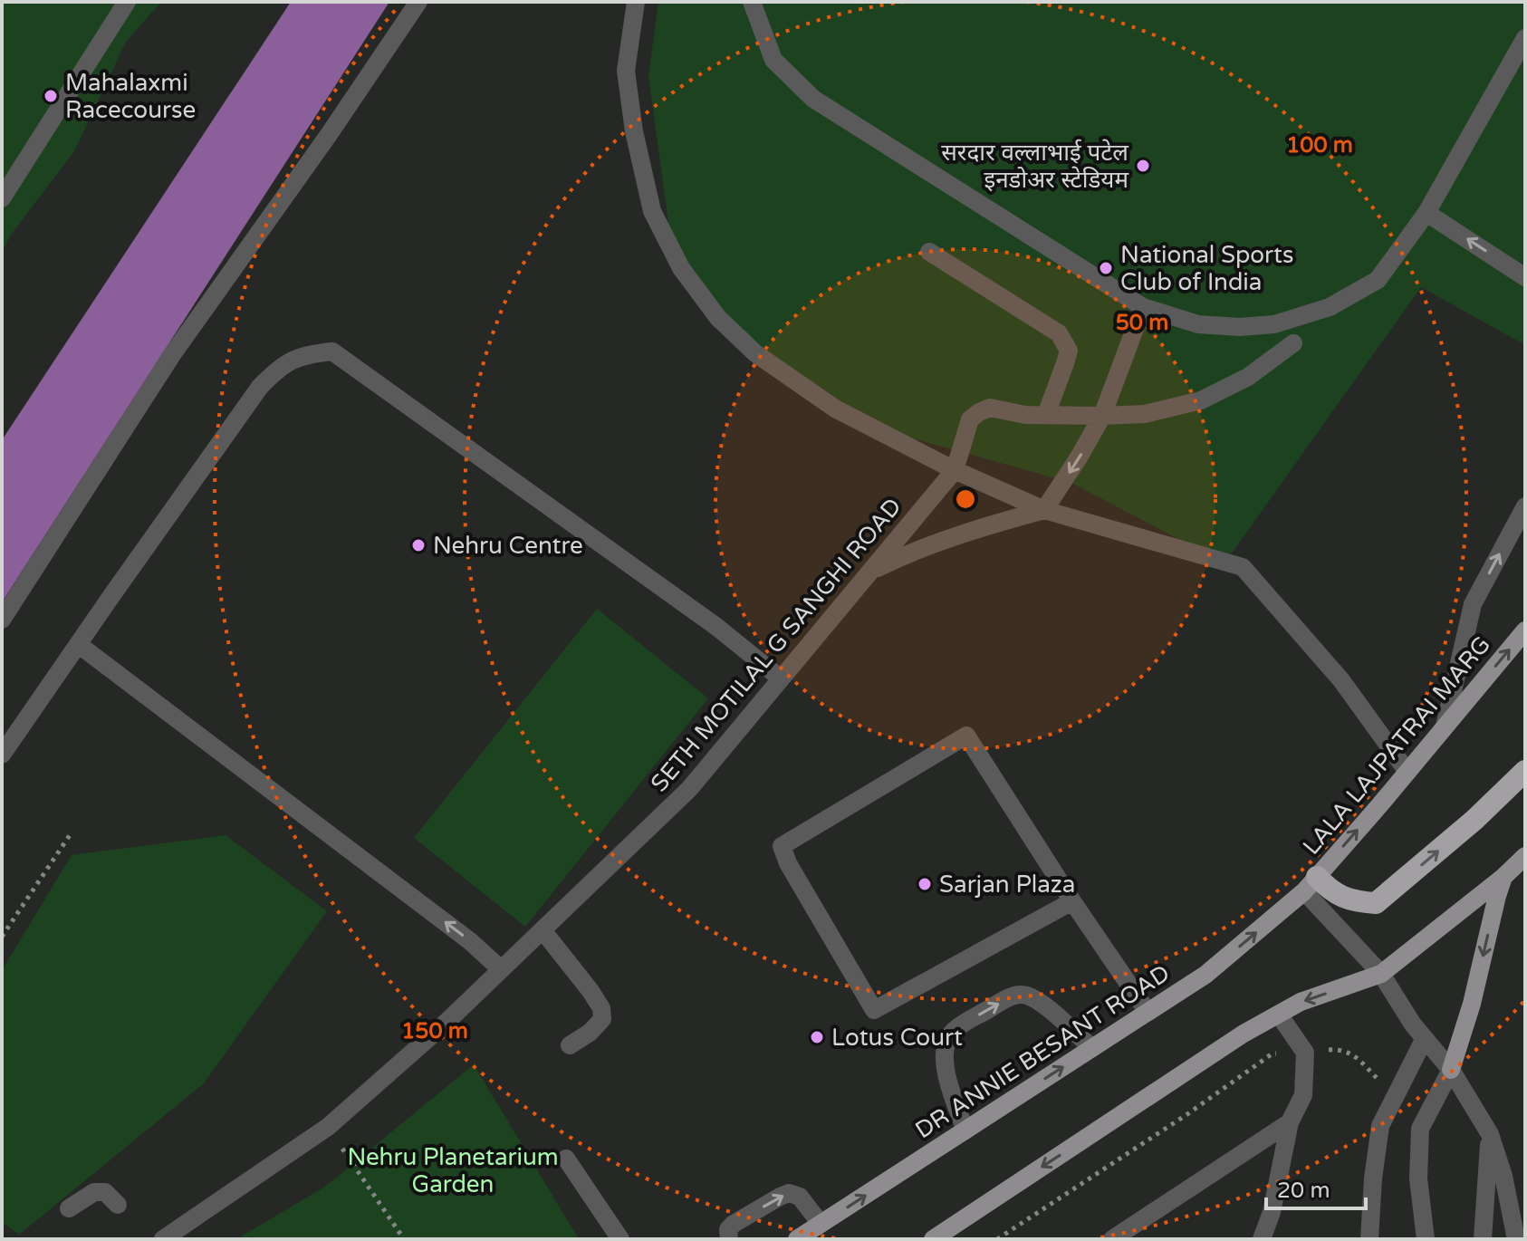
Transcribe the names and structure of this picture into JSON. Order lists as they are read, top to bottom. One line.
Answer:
{"streets":{"main road":["LALA LAJPATRAI MARG","DR ANNIE BESANT ROAD"],"street":["SETH MOTILAL G SANGHI ROAD"]},"crossings":[["LALA LAJPATRAI MARG","DR ANNIE BESANT ROAD"]],"parks":["Nehru Planetarium Garden"],"places":["Mahalaxmi Racecourse","सरदार वल्लाभाई पटेल इनडोअर स्टेडियम","National Sports Club of India","Nehru Centre","Sarjan Plaza","Lotus Court"],"scale_bar":"20 m","rings":["100 m","50 m","150 m"]}
